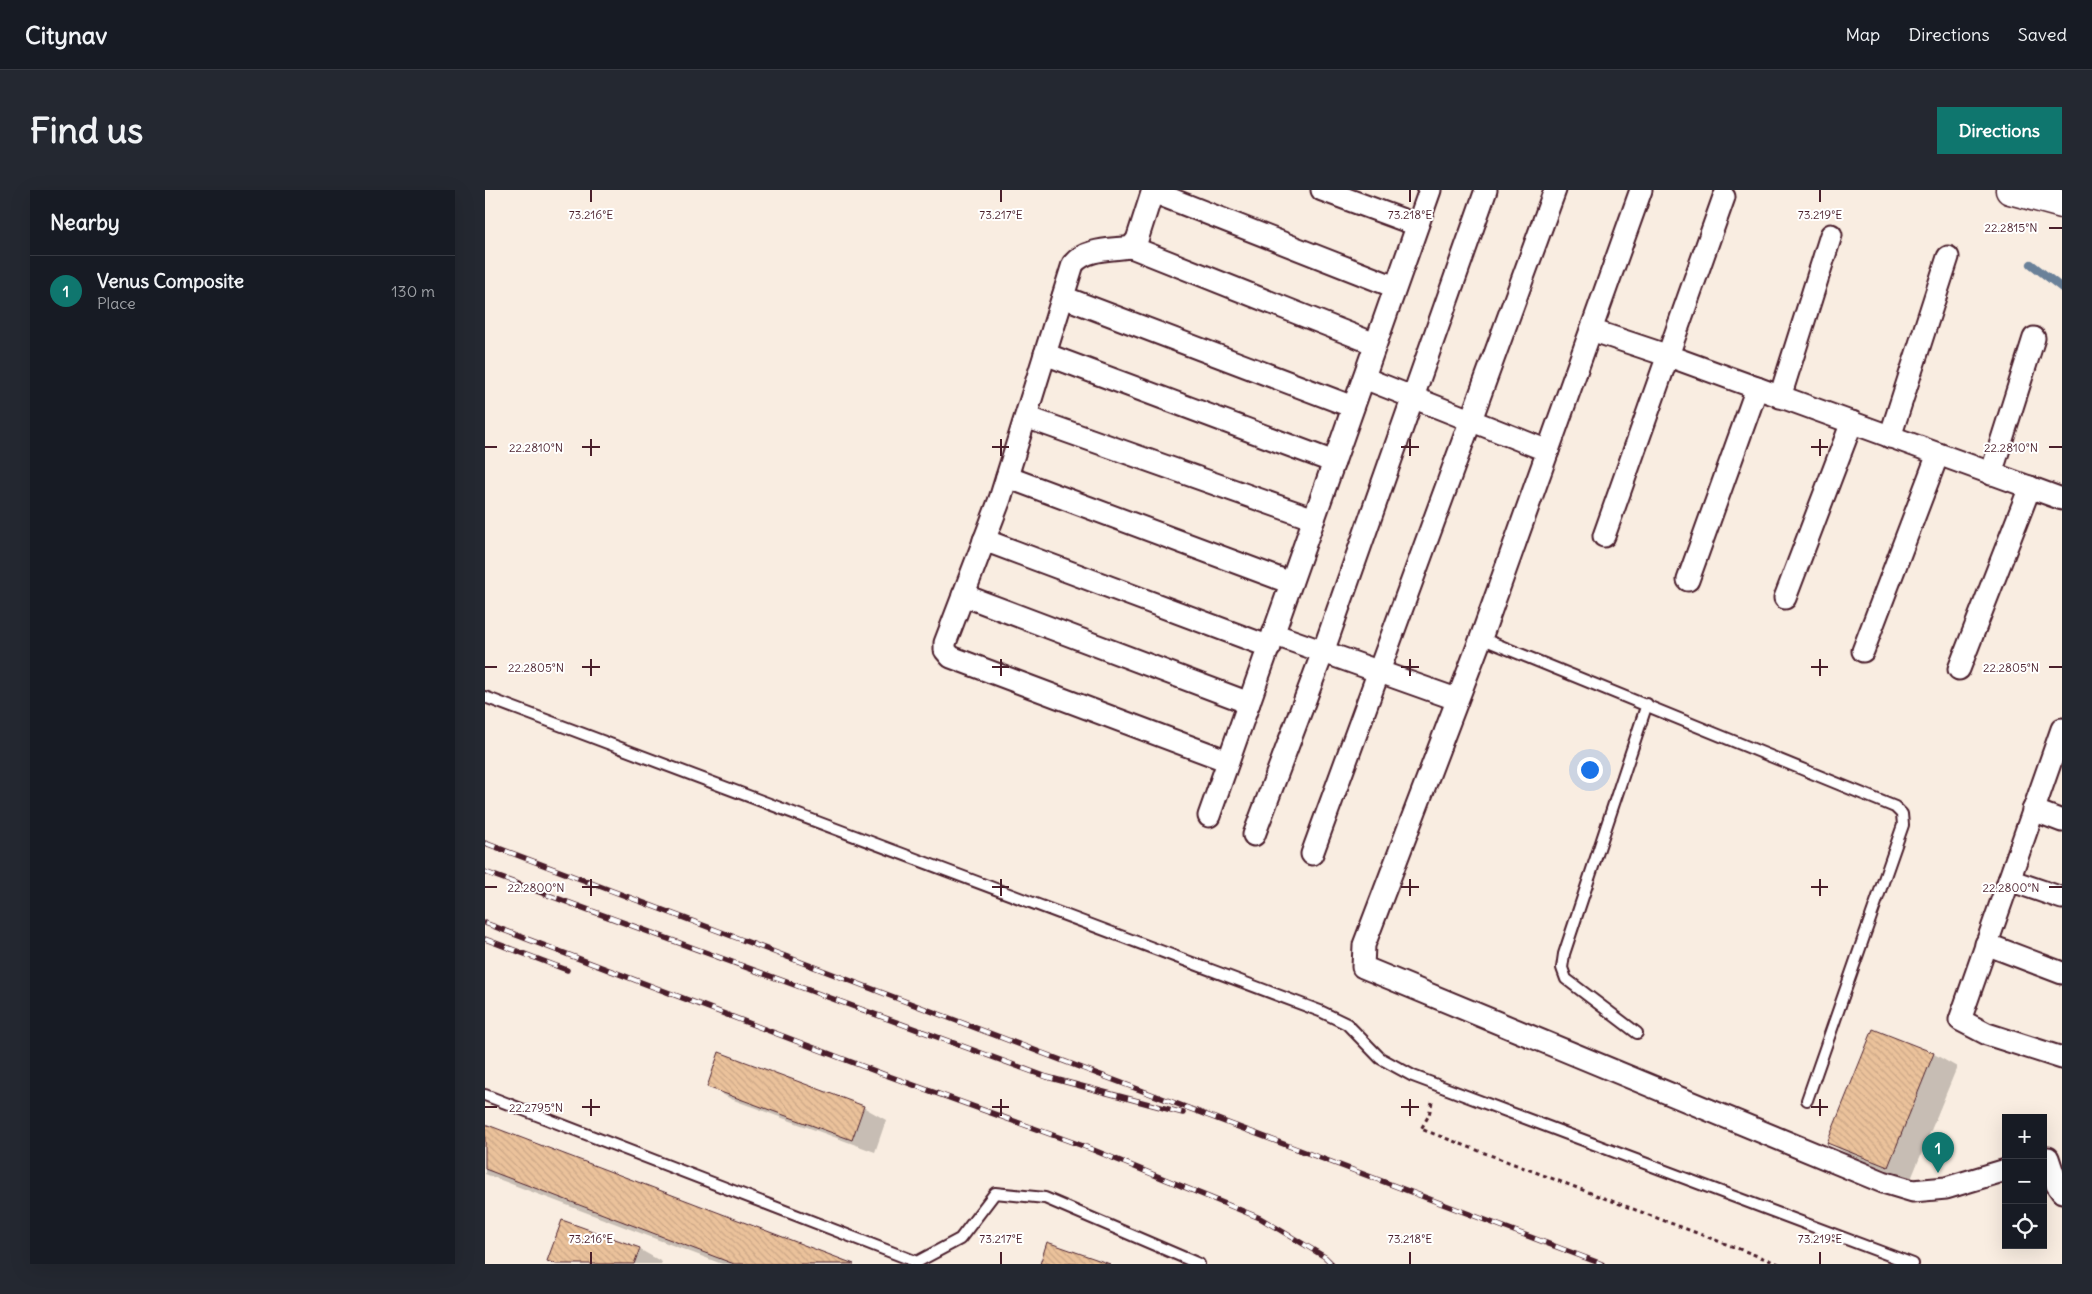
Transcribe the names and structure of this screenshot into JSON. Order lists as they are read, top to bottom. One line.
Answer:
{"page":{"header":"Citynav","nav":["Map","Directions","Saved"],"buttons":"Directions","title":"Find us","heading":"Nearby","list":[{"mark":"1","name":"Venus Composite","note":"Place","value":"130 m"}],"map_buttons":["+","−"],"pins":"1"},"coordinates":["73.216°E","73.217°E","73.218°E","73.219°E","22.2815°N","22.2810°N","22.2805°N","22.2800°N","22.2795°N"]}
